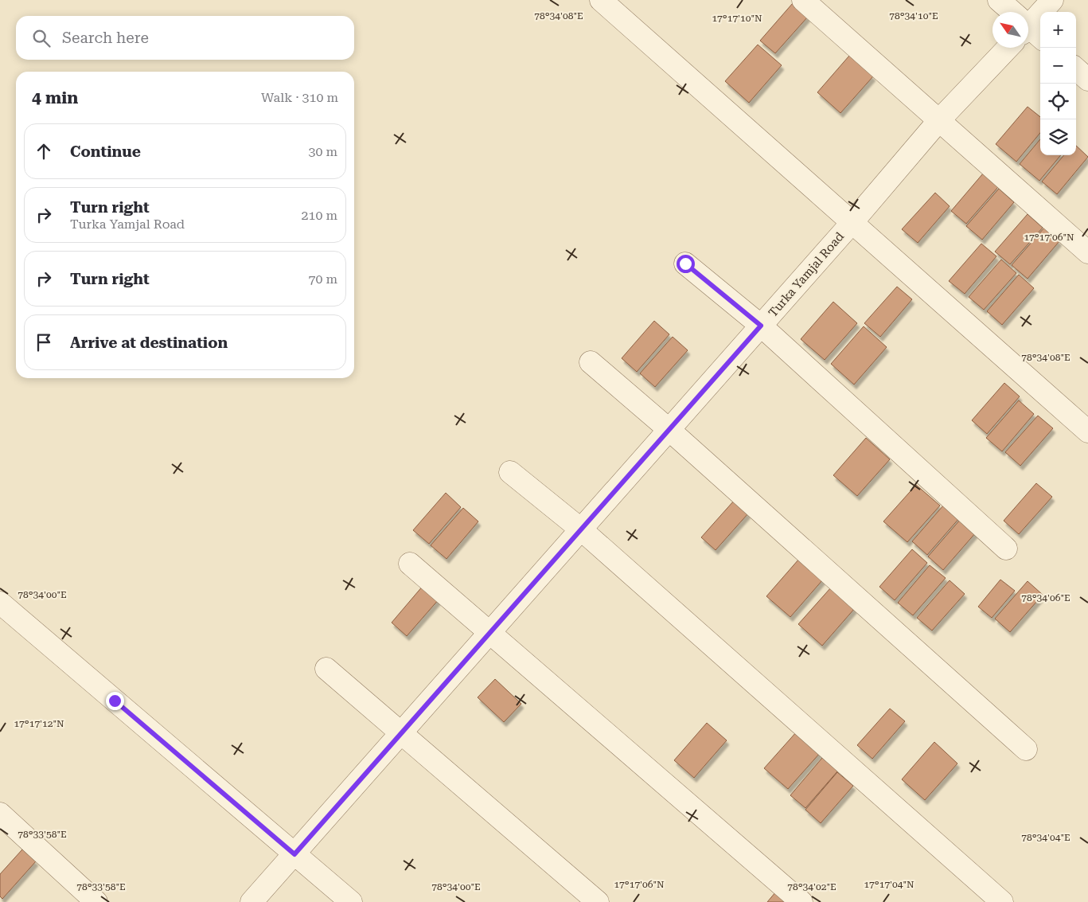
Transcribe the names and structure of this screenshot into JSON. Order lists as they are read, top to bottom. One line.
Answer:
{"streets":{"street":["Turka Yamjal Road"]},"north":"top left","page":{"map_buttons":["+","−"],"search":"Search here","heading":["4 min","Walk · 310 m"],"list":[["Continue","30 m"],["Turn right","Turka Yamjal Road","210 m"],["Turn right","70 m"],"Arrive at destination"]},"coordinates":["78°34'08\"E","78°34'10\"E","17°17'10\"N","17°17'06\"N","78°34'00\"E","78°34'06\"E","17°17'12\"N","78°33'58\"E","78°34'04\"E","17°17'04\"N","78°34'02\"E"]}
